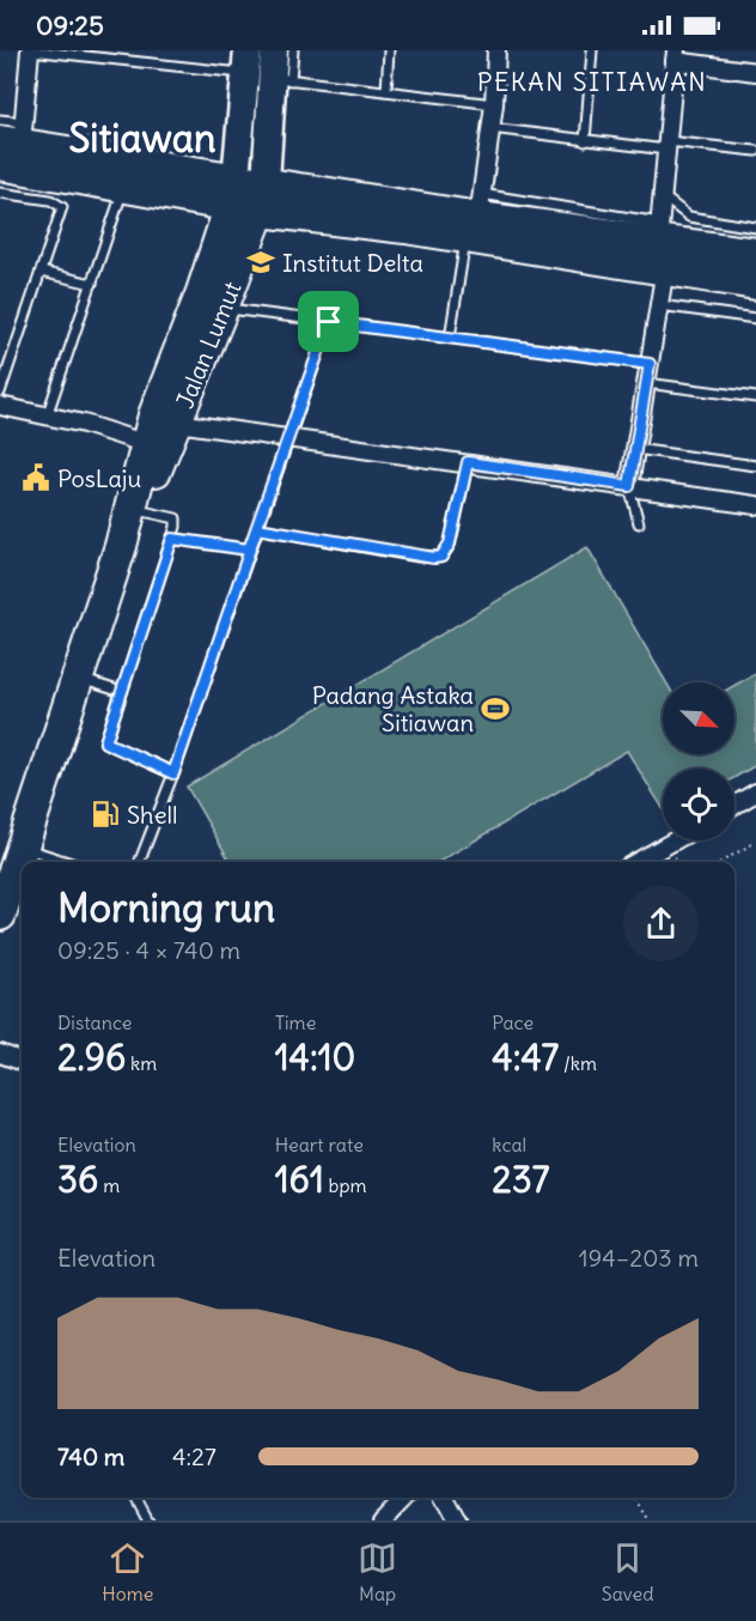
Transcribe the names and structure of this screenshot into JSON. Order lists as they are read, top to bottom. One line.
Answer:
{"streets":{"highway":["Jalan Lumut"]},"districts":["PEKAN SITIAWAN","Sitiawan"],"places":{"school or university":["Institut Delta"],"public building":["PosLaju"],"sports":["Padang Astaka Sitiawan"],"fuel station":["Shell"]},"north":"bottom right","page":{"status":"09:25","heading":["Morning run","09:25 · 4 × 740 m"],"stats":[["Distance","2.96 km"],["Time","14:10"],["Pace","4:47 /km"],["Elevation","36 m"],["Heart rate","161 bpm"],["kcal","237"]],"chart":["Elevation","194–203 m"],"list":[{"name":"740 m","note":"4:27"}],"tabs":["Home","Map","Saved"]}}
